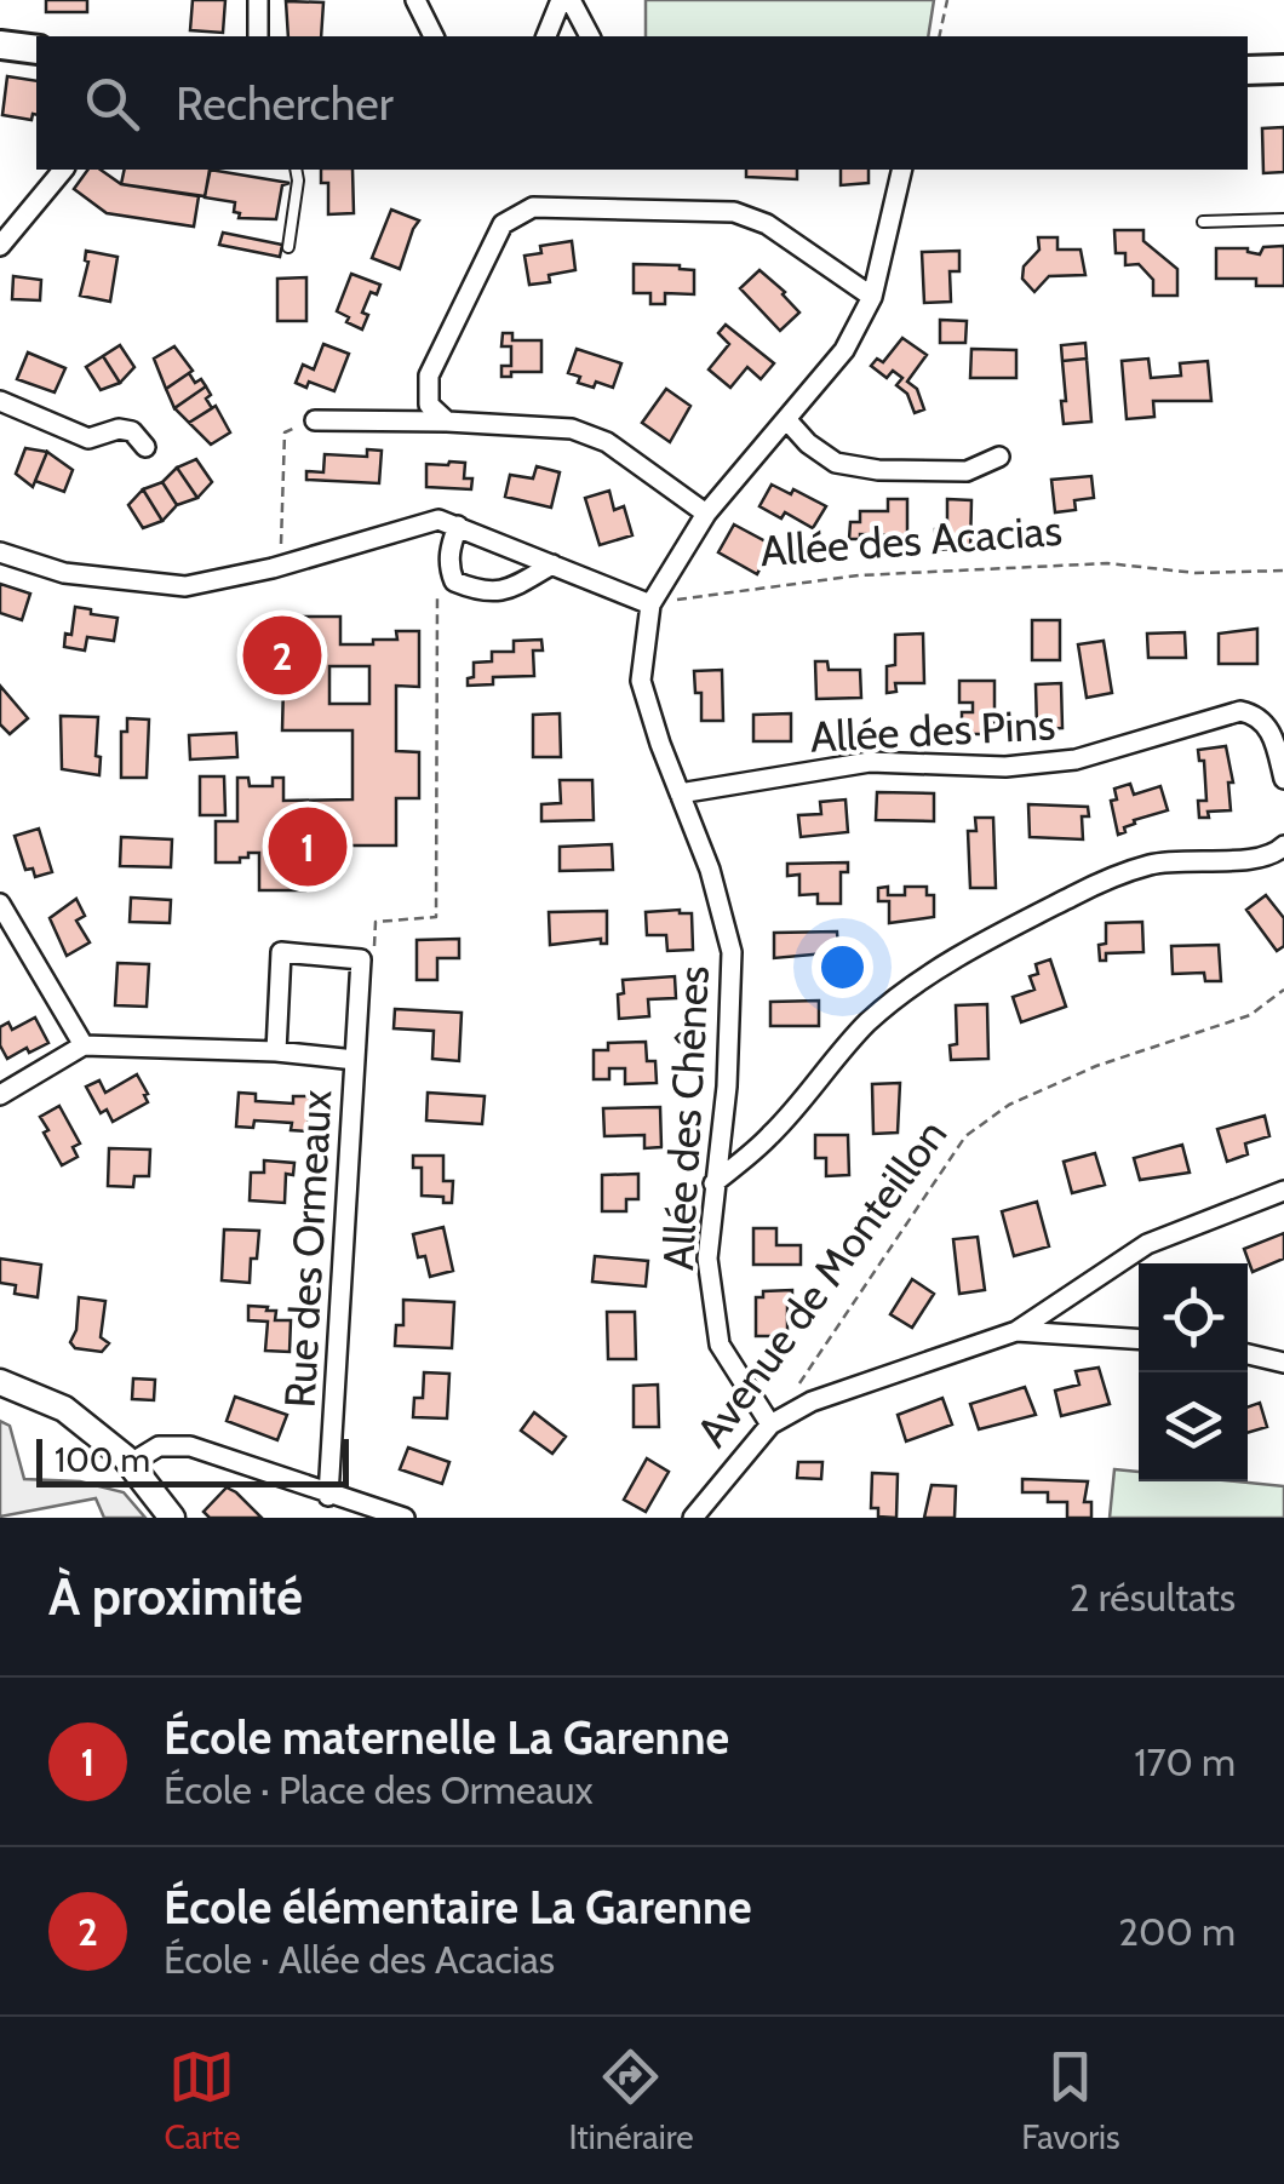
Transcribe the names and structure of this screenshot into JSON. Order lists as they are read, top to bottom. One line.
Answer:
{"streets":{"street":["Allée des Pins","Allée des Chênes","Rue des Ormeaux","Avenue de Monteillon"],"path":["Allée des Acacias"]},"crossings":[["Allée des Acacias","Allée des Chênes"],["Allée des Pins","Allée des Chênes"],["Allée des Chênes","Avenue de Monteillon"]],"scale_bar":"100 m","page":{"search":"Rechercher","pins":["2","1"],"scale":"100 m","heading":["À proximité","2 résultats"],"list":[{"mark":"1","name":"École maternelle La Garenne","note":"École · Place des Ormeaux","value":"170 m"},{"mark":"2","name":"École élémentaire La Garenne","note":"École · Allée des Acacias","value":"200 m"}],"nav":["Carte","Itinéraire","Favoris"]}}
